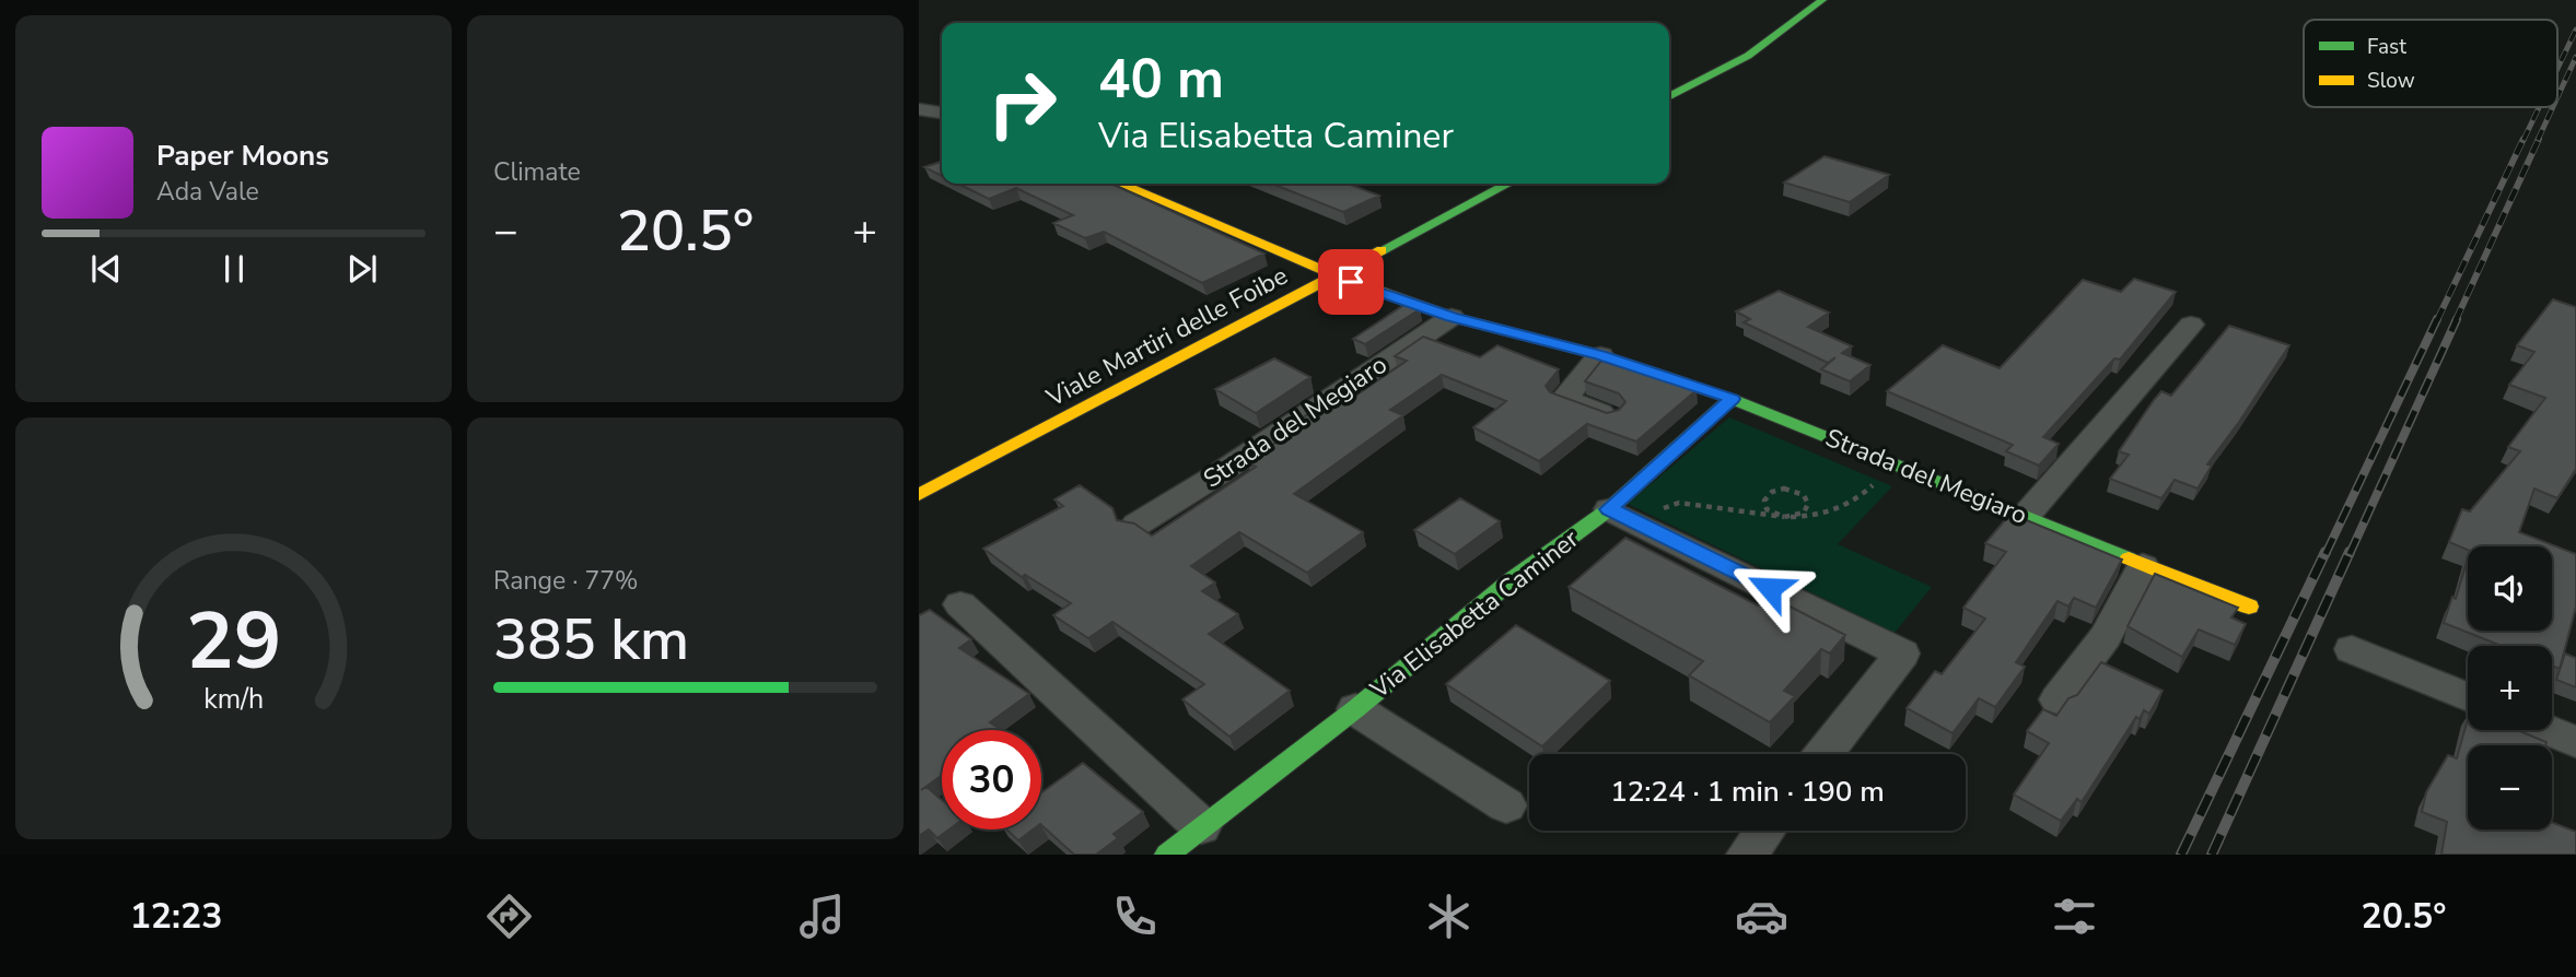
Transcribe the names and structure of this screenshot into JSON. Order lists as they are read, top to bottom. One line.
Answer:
{"streets":{"street":["Viale Martiri delle Foibe","Strada del Megiaro","Via Elisabetta Caminer"]},"crossings":[["Viale Martiri delle Foibe","Strada del Megiaro"],["Strada del Megiaro","Via Elisabetta Caminer"]],"legend":["Fast","Slow"],"page":{"tile":["Climate",["Range · 77%","385 km"]],"turn":["40 m","Via Elisabetta Caminer"],"song":["Paper Moons","Ada Vale"],"heat":["−","20.5°","+"],"map_buttons":["+","−"],"limit":"30","trip":"12:24 · 1 min · 190 m","tabs":["12:23","20.5°"],"gauge":["29","km/h"]}}
